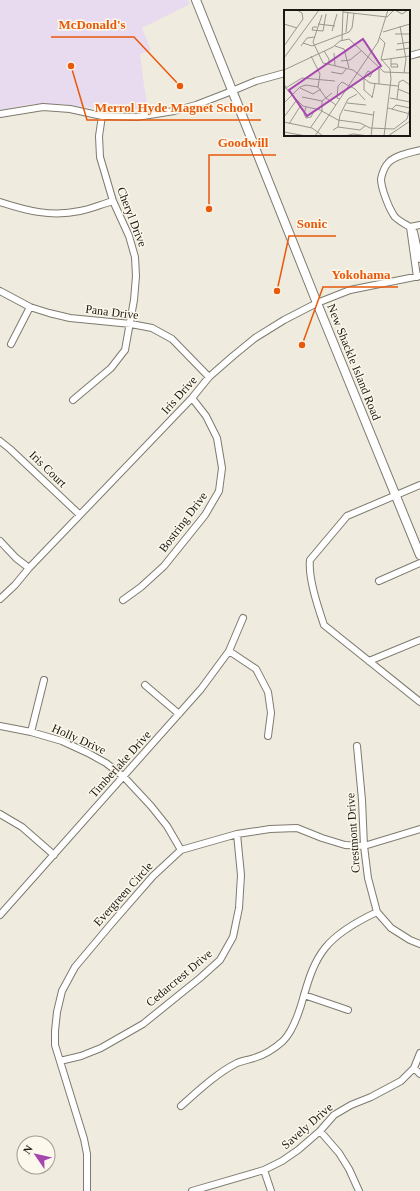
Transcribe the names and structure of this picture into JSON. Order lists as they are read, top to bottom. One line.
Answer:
{"streets":{"main road":["New Shackle Island Road"],"street":["Cheryl Drive","Pana Drive","Iris Drive","Iris Court","Bostring Drive","Holly Drive","Timberlake Drive","Crestmont Drive","Evergreen Circle","Cedarcrest Drive","Savely Drive"]},"crossings":[["Cheryl Drive","Pana Drive"],["Pana Drive","Iris Drive"],["New Shackle Island Road","Iris Drive"],["Iris Drive","Iris Court"],["Iris Drive","Bostring Drive"],["Holly Drive","Timberlake Drive"],["Holly Drive","Evergreen Circle"],["Crestmont Drive","Evergreen Circle"],["Evergreen Circle","Cedarcrest Drive"]],"places":["Merrol Hyde Magnet School","McDonald's","Goodwill","Sonic","Yokohama"],"north":"top left"}
